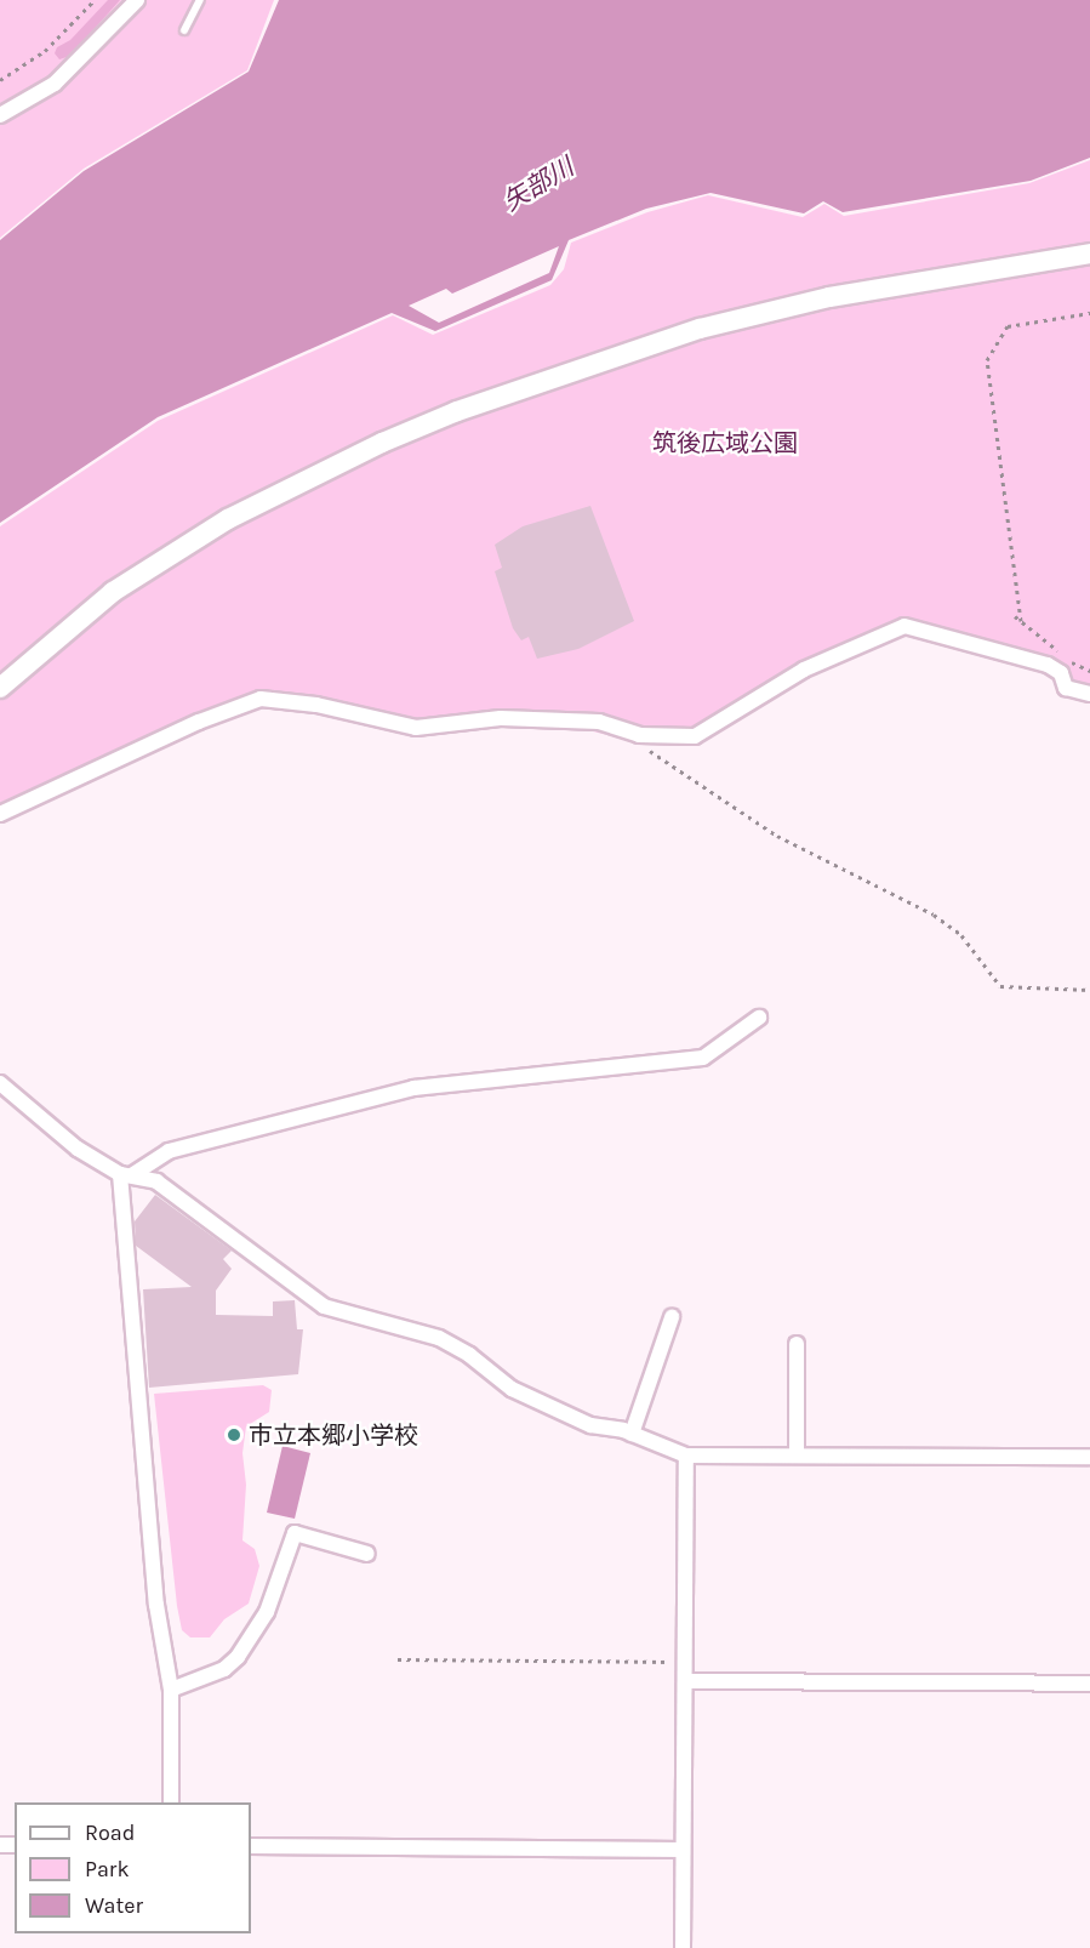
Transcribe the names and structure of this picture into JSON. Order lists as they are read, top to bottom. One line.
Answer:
{"water":["矢部川"],"parks":["筑後広域公園"],"places":["市立本郷小学校"],"legend":["Road","Park","Water"]}
